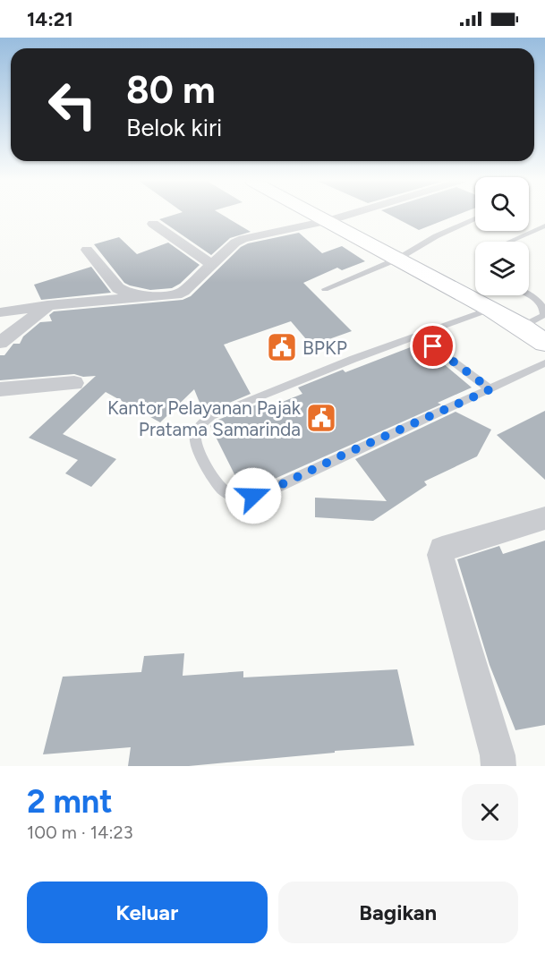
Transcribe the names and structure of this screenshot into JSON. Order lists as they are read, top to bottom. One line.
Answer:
{"places":{"public building":["BPKP","Kantor Pelayanan Pajak Pratama Samarinda"]},"page":{"status":"14:21","turn":["80 m","Belok kiri"],"heading":["2 mnt","100 m · 14:23"],"buttons":["Keluar","Bagikan"]}}
